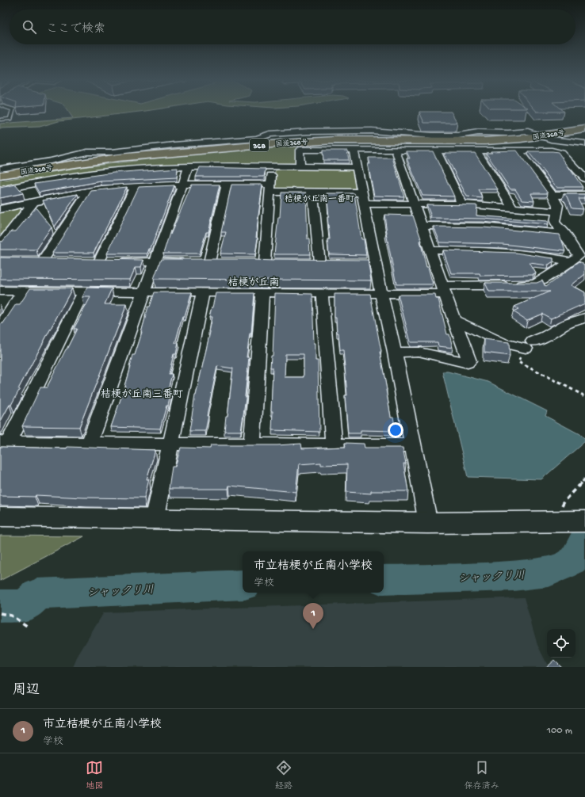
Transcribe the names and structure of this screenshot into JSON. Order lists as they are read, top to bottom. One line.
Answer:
{"streets":{"highway":["国道368号","368"]},"districts":["桔梗が丘南一番町","桔梗が丘南","桔梗が丘南三番町"],"water":["シャックリ川"],"page":{"search":"ここで検索","popup":["市立桔梗が丘南小学校","学校"],"pins":"1","heading":"周辺","list":[{"mark":"1","name":"市立桔梗が丘南小学校","note":"学校","value":"100 m"}],"nav":["地図","経路","保存済み"]}}
